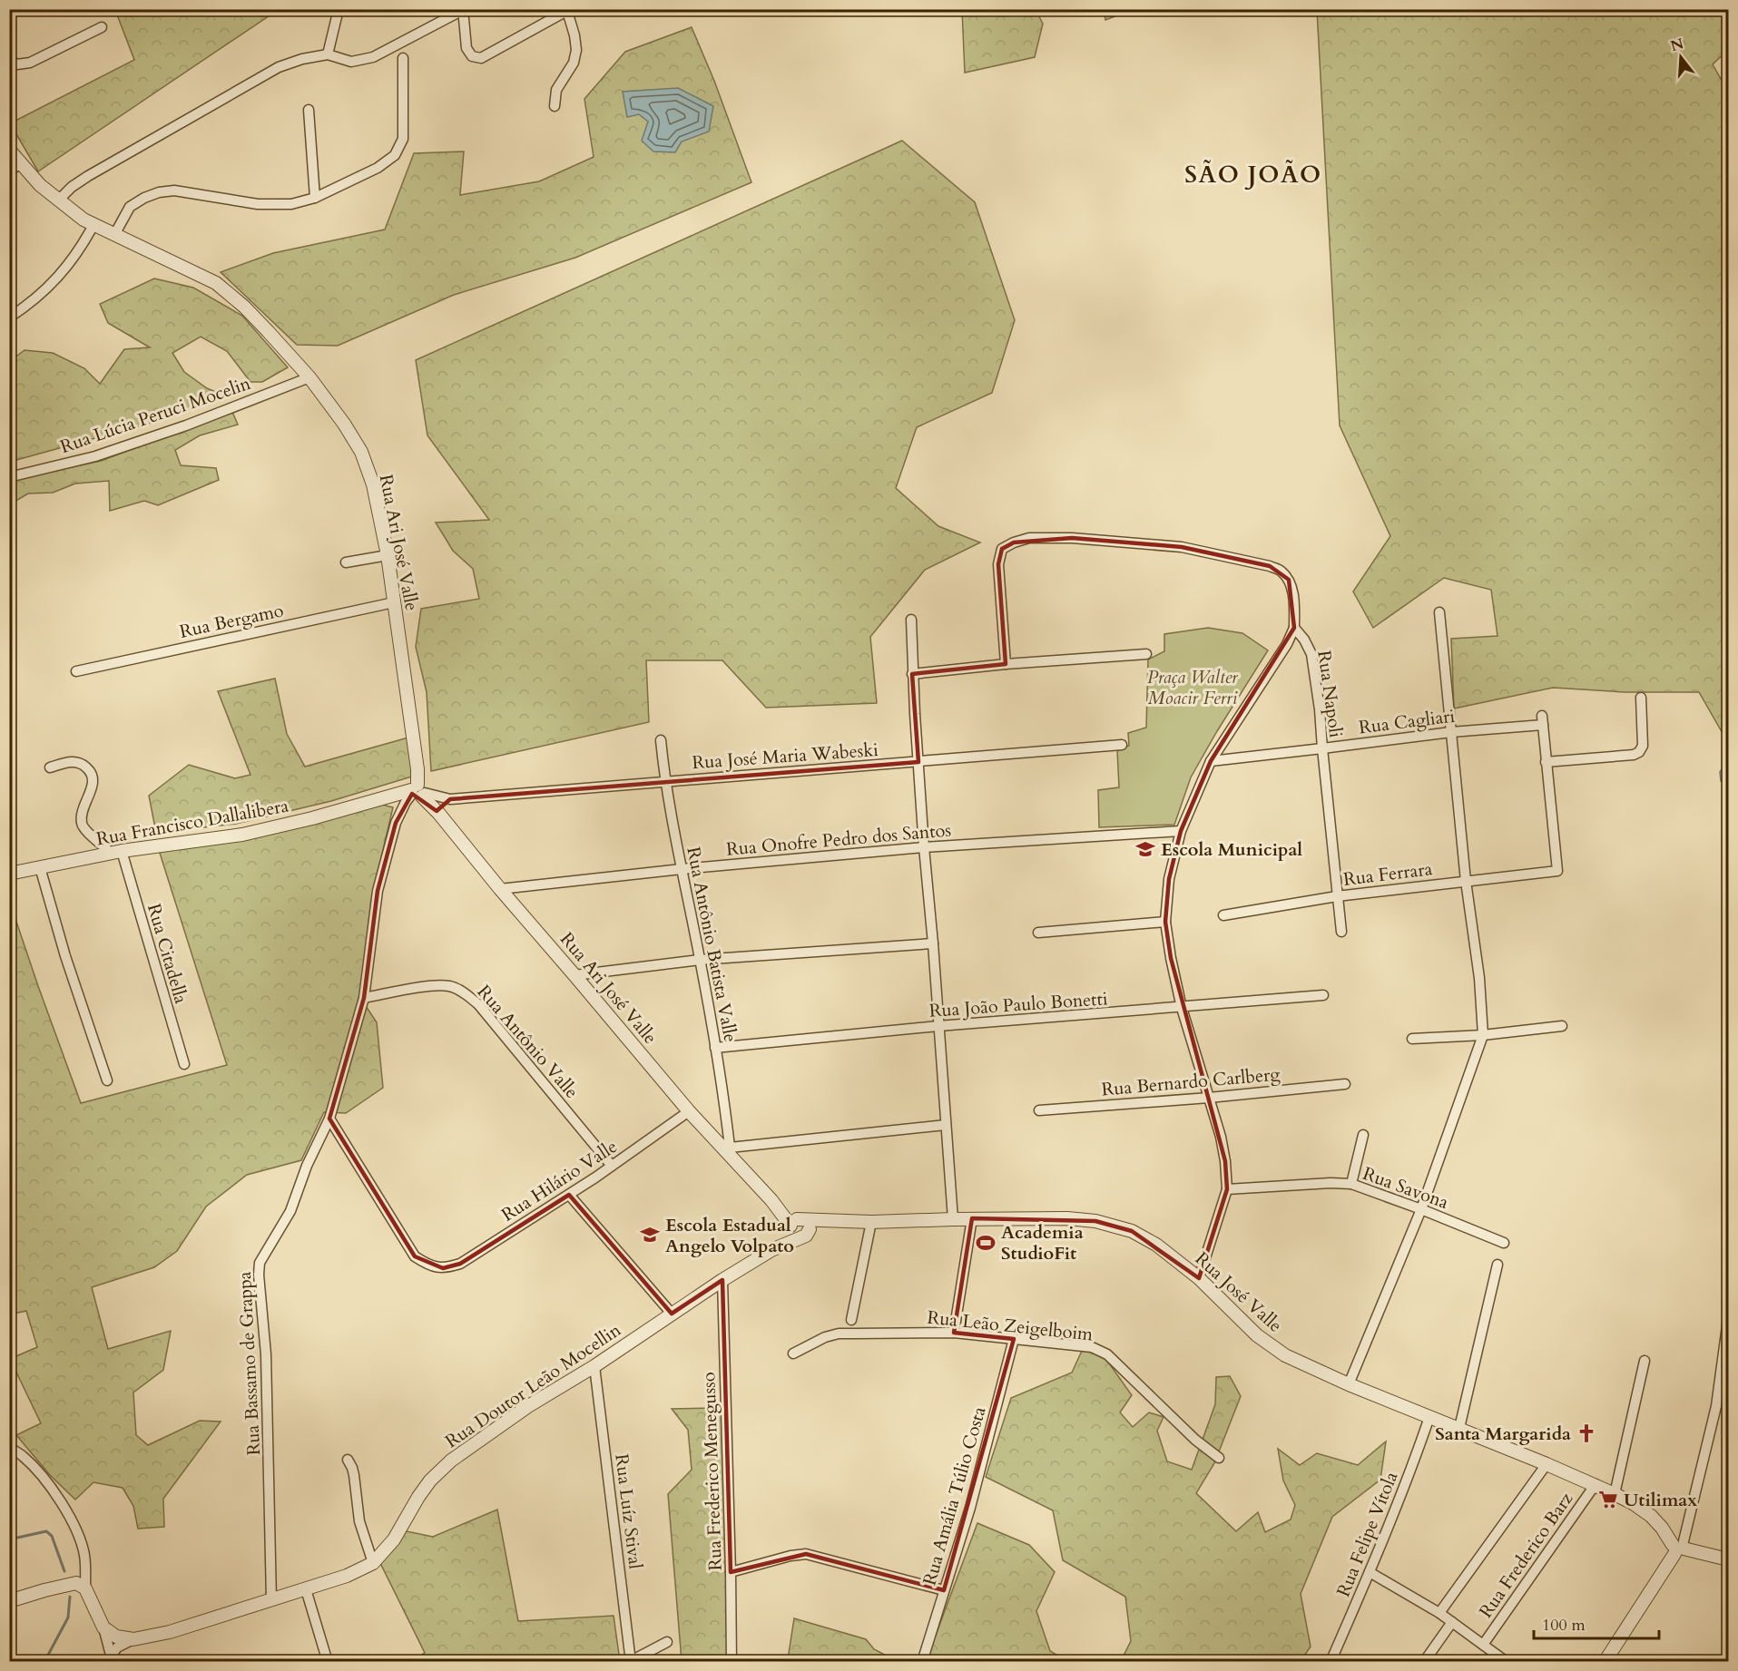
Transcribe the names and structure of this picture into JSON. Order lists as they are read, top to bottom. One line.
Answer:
{"streets":{"street":["Rua Lúcia Peruci Mocelin","Rua Ari José Valle","Rua Bergamo","Rua Napoli","Rua Cagliari","Rua José Maria Wabeski","Rua Francisco Dallalibera","Rua Onofre Pedro dos Santos","Rua Ferrara","Rua Antônio Batista Valle","Rua Citadella","Rua João Paulo Bonetti","Rua Antônio Valle","Rua Bernardo Carlberg","Rua Hilário Valle","Rua Savona","Rua José Valle","Rua Leão Zeigelboim","Rua Bassamo de Grappa","Rua Doutor Leão Mocellin","Rua Frederico Menegusso","Rua Amália Túlio Costa","Rua Luíz Stival","Rua Felipe Vítola","Rua Frederico Barz"]},"crossings":[["Rua Lúcia Peruci Mocelin","Rua Ari José Valle"],["Rua Ari José Valle","Rua Bergamo"],["Rua Ari José Valle","Rua José Maria Wabeski"],["Rua Ari José Valle","Rua Francisco Dallalibera"],["Rua Ari José Valle","Rua Onofre Pedro dos Santos"],["Rua Ari José Valle","Rua Antônio Batista Valle"],["Rua Ari José Valle","Rua Hilário Valle"],["Rua Ari José Valle","Rua José Valle"],["Rua Ari José Valle","Rua Bassamo de Grappa"],["Rua Ari José Valle","Rua Doutor Leão Mocellin"],["Rua Napoli","Rua Cagliari"],["Rua Napoli","Rua Ferrara"],["Rua Cagliari","Rua Ferrara"],["Rua José Maria Wabeski","Rua Francisco Dallalibera"],["Rua José Maria Wabeski","Rua Antônio Batista Valle"],["Rua José Maria Wabeski","Rua Bassamo de Grappa"],["Rua Francisco Dallalibera","Rua Citadella"],["Rua Francisco Dallalibera","Rua Bassamo de Grappa"],["Rua Onofre Pedro dos Santos","Rua Antônio Batista Valle"],["Rua Antônio Batista Valle","Rua João Paulo Bonetti"],["Rua Antônio Valle","Rua Hilário Valle"],["Rua Antônio Valle","Rua Bassamo de Grappa"],["Rua Hilário Valle","Rua Bassamo de Grappa"],["Rua José Valle","Rua Doutor Leão Mocellin"],["Rua José Valle","Rua Felipe Vítola"],["Rua José Valle","Rua Frederico Barz"],["Rua Leão Zeigelboim","Rua Amália Túlio Costa"],["Rua Bassamo de Grappa","Rua Doutor Leão Mocellin"],["Rua Doutor Leão Mocellin","Rua Frederico Menegusso"],["Rua Doutor Leão Mocellin","Rua Luíz Stival"]],"districts":["SÃO JOÃO"],"parks":["Praça Walter Moacir Ferri"],"places":{"school or university":["Escola Municipal","Escola Estadual Angelo Volpato"],"sports":["Academia StudioFit"],"church":["Santa Margarida"],"supermarket":["Utilimax"]},"scale_bar":"100 m","north":"top"}
